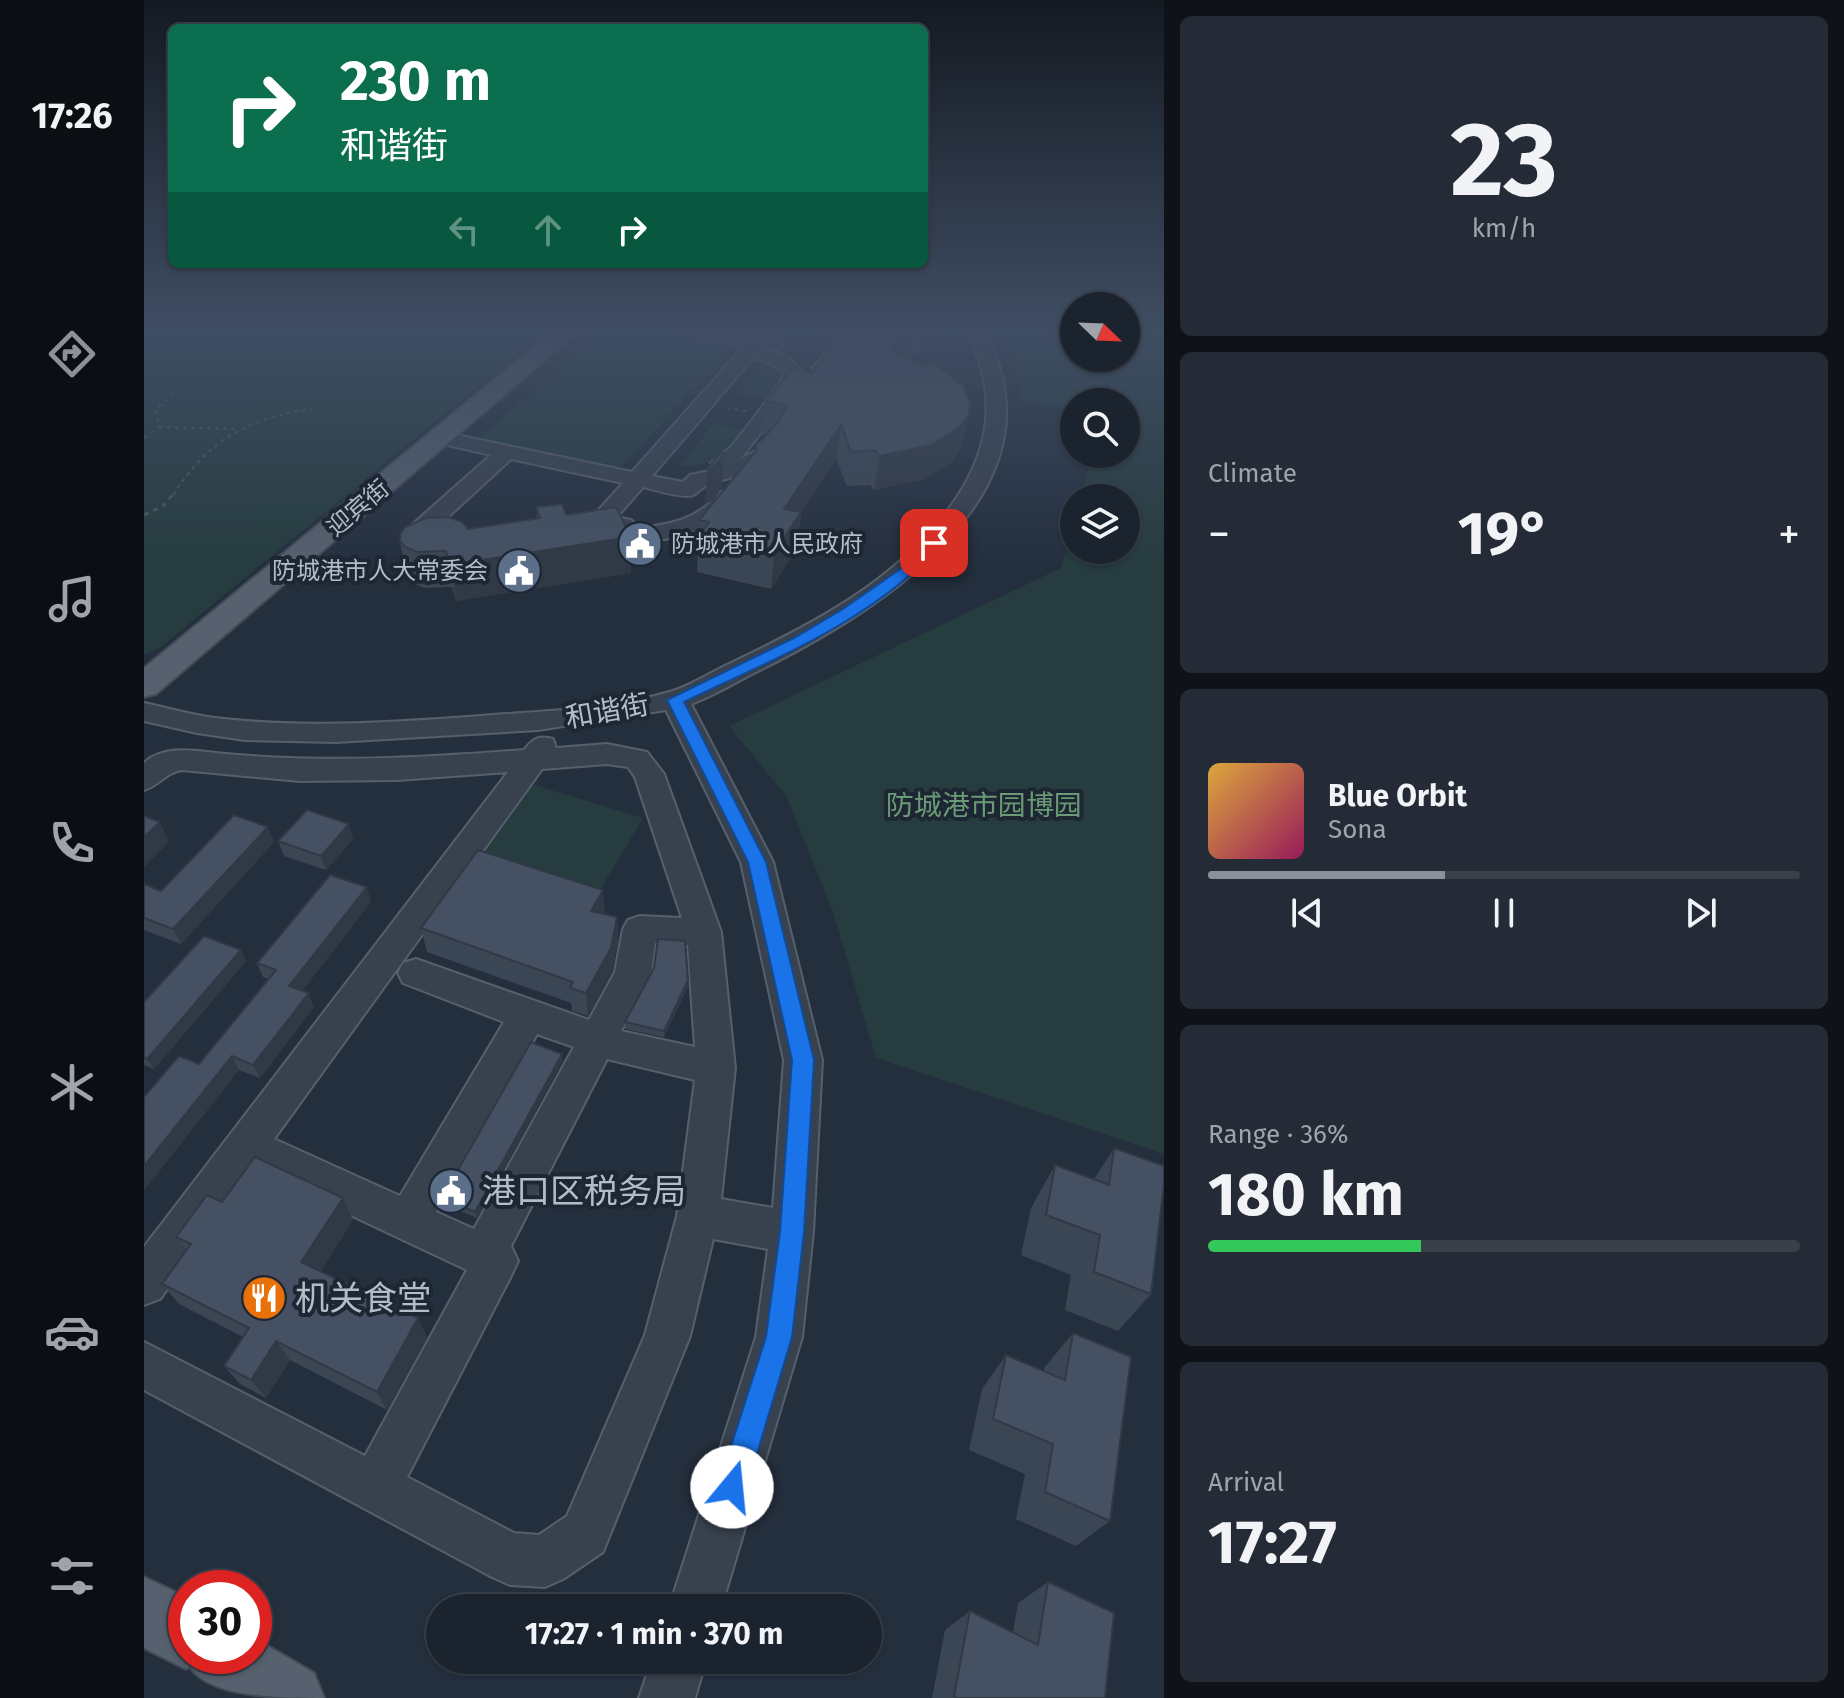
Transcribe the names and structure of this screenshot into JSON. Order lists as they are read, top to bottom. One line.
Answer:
{"streets":{"main road":["迎宾街"],"street":["和谐街"]},"parks":["防城港市园博园"],"places":{"public building":["防城港市人民政府","防城港市人大常委会","港口区税务局"],"restaurant":["机关食堂"]},"north":"bottom right","page":{"tabs":"17:26","tile":[["23","km/h"],"Climate",["Range · 36%","180 km"],["Arrival","17:27"]],"turn":["230 m","和谐街"],"heat":["−","19°","+"],"song":["Blue Orbit","Sona"],"limit":"30","trip":"17:27 · 1 min · 370 m"}}
